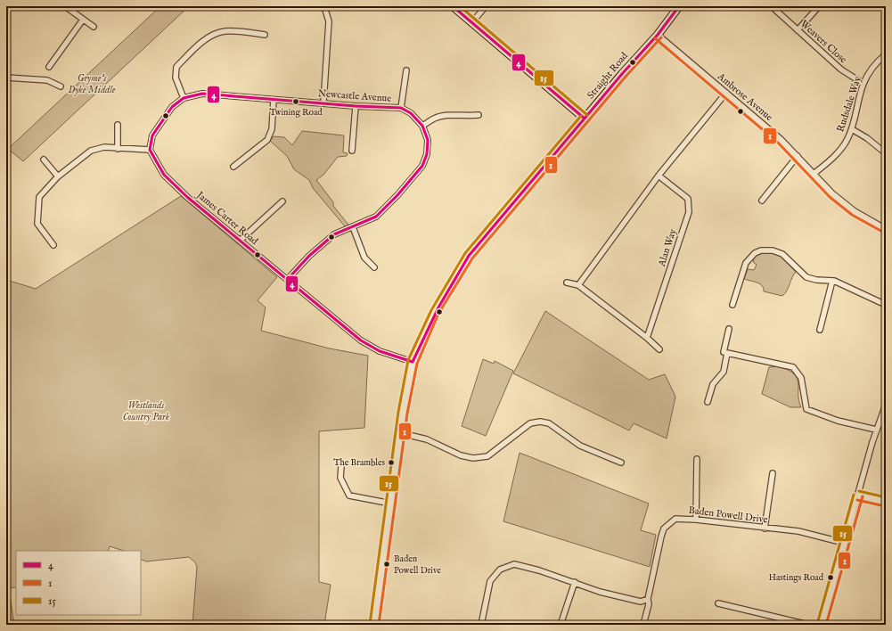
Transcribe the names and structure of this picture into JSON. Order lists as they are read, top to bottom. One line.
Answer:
{"streets":{"street":["Weavers Close","Straight Road","Newcastle Avenue","Ambrose Avenue","Rudsdale Way","James Carter Road","Alan Way","Baden Powell Drive"]},"crossings":[["Weavers Close","Rudsdale Way"],["Straight Road","Ambrose Avenue"],["Straight Road","James Carter Road"],["Newcastle Avenue","James Carter Road"],["Ambrose Avenue","Rudsdale Way"]],"parks":["Gryme's Dyke Middle","Westlands Country Park"],"places":["Twining Road","The Brambles","Baden Powell Drive","Hastings Road"],"lines":["transit line 4","transit line 15","transit line 1"],"legend":["4","1","15"]}
